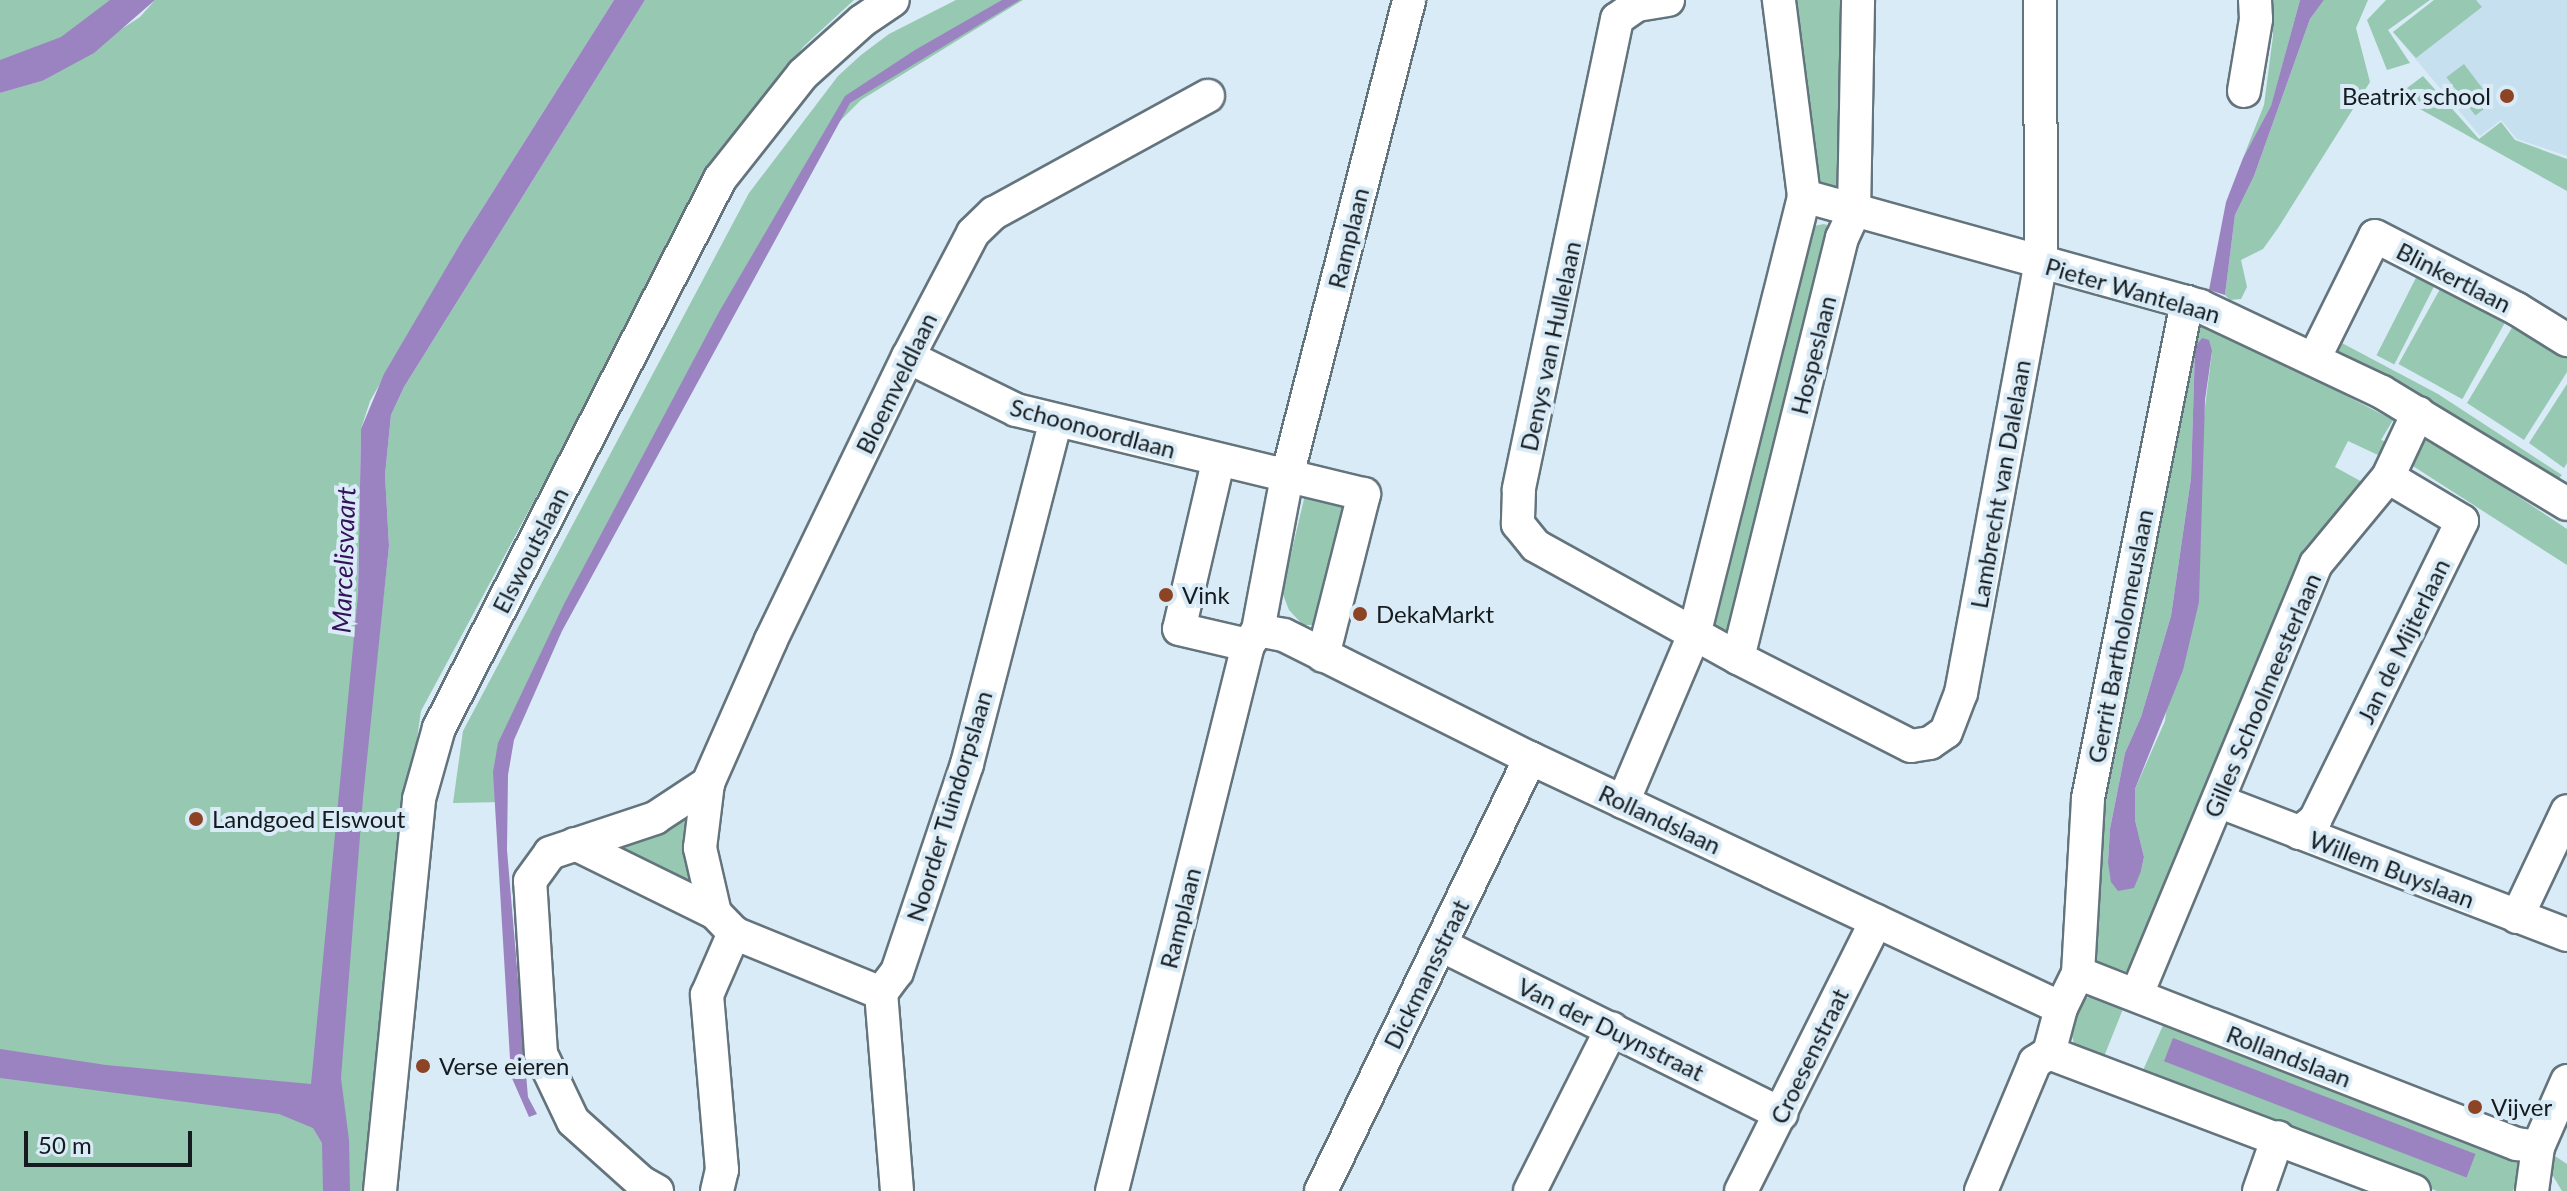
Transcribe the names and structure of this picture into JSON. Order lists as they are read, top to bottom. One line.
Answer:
{"streets":{"street":["Ramplaan","Blinkertlaan","Pieter Wantelaan","Denys van Hullelaan","Hospeslaan","Bloemveldlaan","Schoonoordlaan","Lambrecht van Dalelaan","Elswoutslaan","Gerrit Bartholomeuslaan","Jan de Mijterlaan","Gilles Schoolmeesterlaan","Noorder Tuindorpslaan","Rollandslaan","Willem Buyslaan","Dickmansstraat","Van der Duynstraat","Croesenstraat"]},"crossings":[["Ramplaan","Schoonoordlaan"],["Ramplaan","Rollandslaan"],["Blinkertlaan","Pieter Wantelaan"],["Pieter Wantelaan","Hospeslaan"],["Pieter Wantelaan","Lambrecht van Dalelaan"],["Pieter Wantelaan","Gerrit Bartholomeuslaan"],["Pieter Wantelaan","Gilles Schoolmeesterlaan"],["Denys van Hullelaan","Hospeslaan"],["Hospeslaan","Lambrecht van Dalelaan"],["Hospeslaan","Rollandslaan"],["Bloemveldlaan","Schoonoordlaan"],["Schoonoordlaan","Noorder Tuindorpslaan"],["Gerrit Bartholomeuslaan","Rollandslaan"],["Jan de Mijterlaan","Gilles Schoolmeesterlaan"],["Jan de Mijterlaan","Willem Buyslaan"],["Gilles Schoolmeesterlaan","Rollandslaan"],["Gilles Schoolmeesterlaan","Willem Buyslaan"],["Rollandslaan","Dickmansstraat"],["Rollandslaan","Croesenstraat"],["Dickmansstraat","Van der Duynstraat"],["Van der Duynstraat","Croesenstraat"]],"water":["Marcelisvaart"],"places":["Beatrix school","Vink","DekaMarkt","Landgoed Elswout","Verse eieren","Vijver"],"scale_bar":"50 m"}
